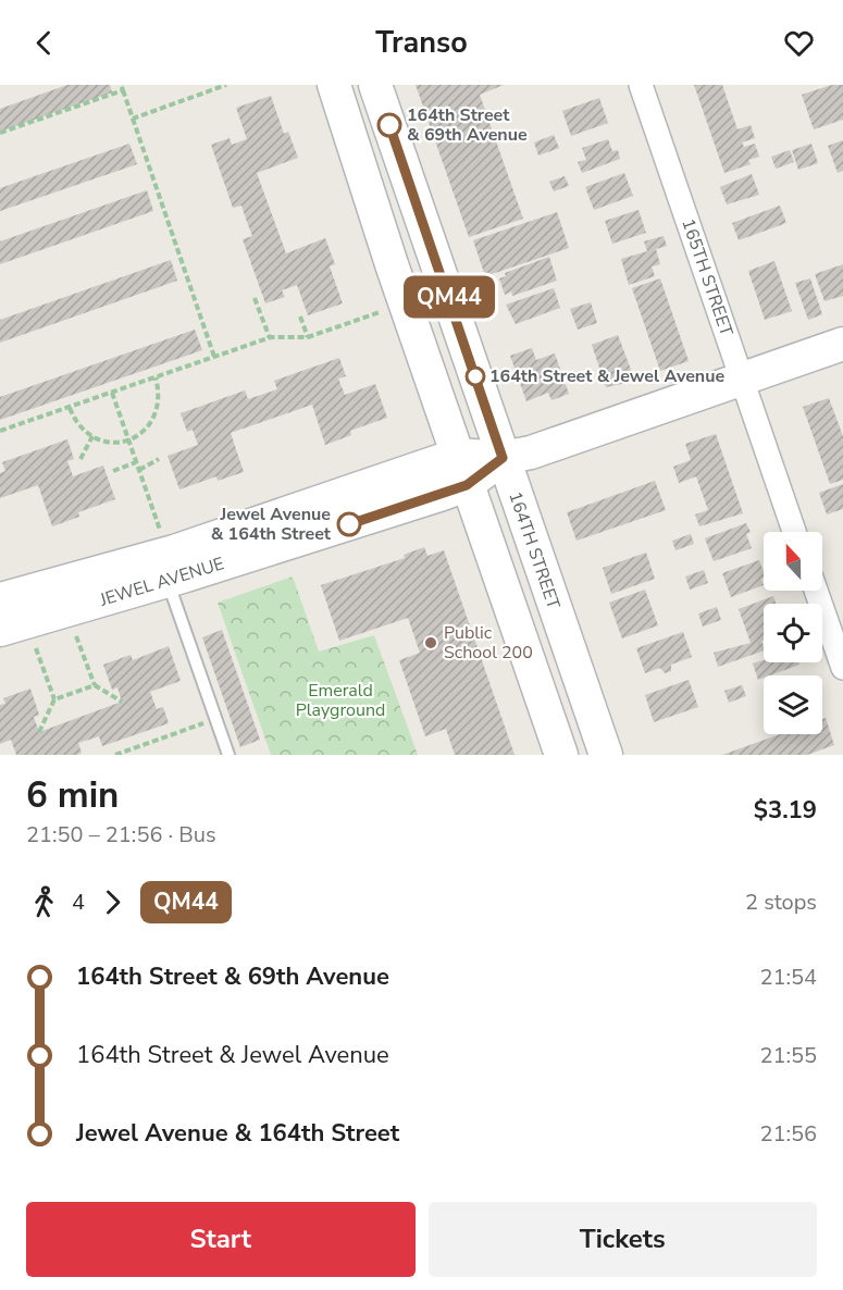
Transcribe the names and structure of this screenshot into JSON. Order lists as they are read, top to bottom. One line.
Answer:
{"streets":{"street":["165TH STREET","164TH STREET","JEWEL AVENUE"]},"crossings":[["165TH STREET","JEWEL AVENUE"],["164TH STREET","JEWEL AVENUE"]],"parks":["Emerald Playground"],"places":["164th Street & 69th Avenue","164th Street & Jewel Avenue","Jewel Avenue & 164th Street","Public School 200"],"lines":["bus line QM44"],"north":"top","page":{"header":"Transo","on_map":"QM44","heading":["6 min","21:50 – 21:56 · Bus","$3.19"],"legs":["4","QM44","2 stops"],"list":[{"name":"164th Street & 69th Avenue","value":"21:54"},{"name":"164th Street & Jewel Avenue","value":"21:55"},{"name":"Jewel Avenue & 164th Street","value":"21:56"}],"buttons":["Start","Tickets"]}}
